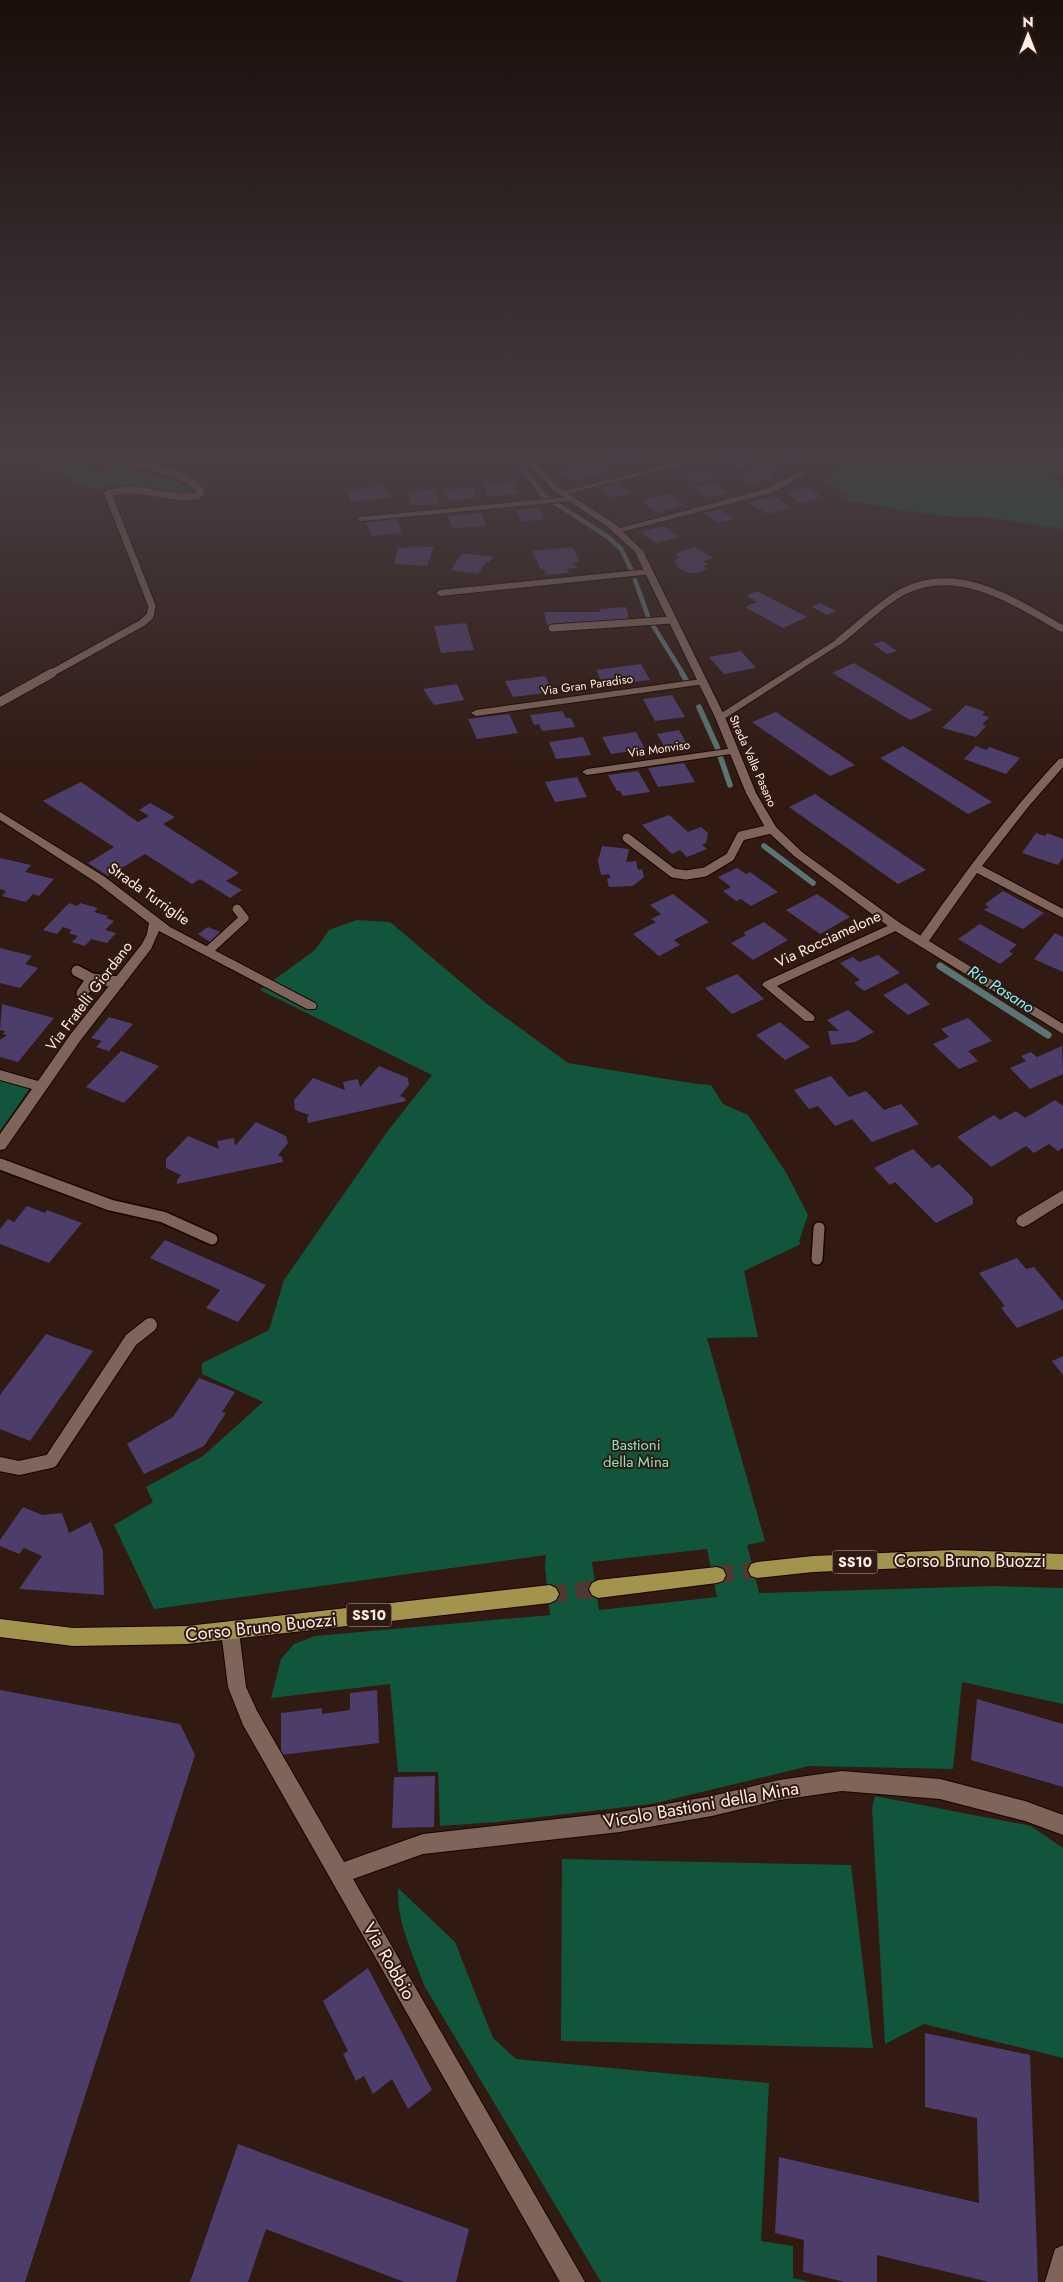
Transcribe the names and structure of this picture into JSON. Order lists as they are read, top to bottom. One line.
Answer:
{"streets":{"main road":["Corso Bruno Buozzi","SS10"],"street":["Via Gran Paradiso","Via Monviso","Strada Valle Pasano","Strada Turriglie","Via Rocciamelone","Via Fratelli Giordano","Vicolo Bastioni della Mina","Via Robbio"]},"crossings":[["Via Gran Paradiso","Strada Valle Pasano"],["Via Monviso","Strada Valle Pasano"],["Strada Valle Pasano","Via Rocciamelone"],["Strada Turriglie","Via Fratelli Giordano"],["Corso Bruno Buozzi","Via Robbio"],["Vicolo Bastioni della Mina","Via Robbio"]],"water":["Rio Pasano"],"parks":["Bastioni della Mina"],"north":"top"}
